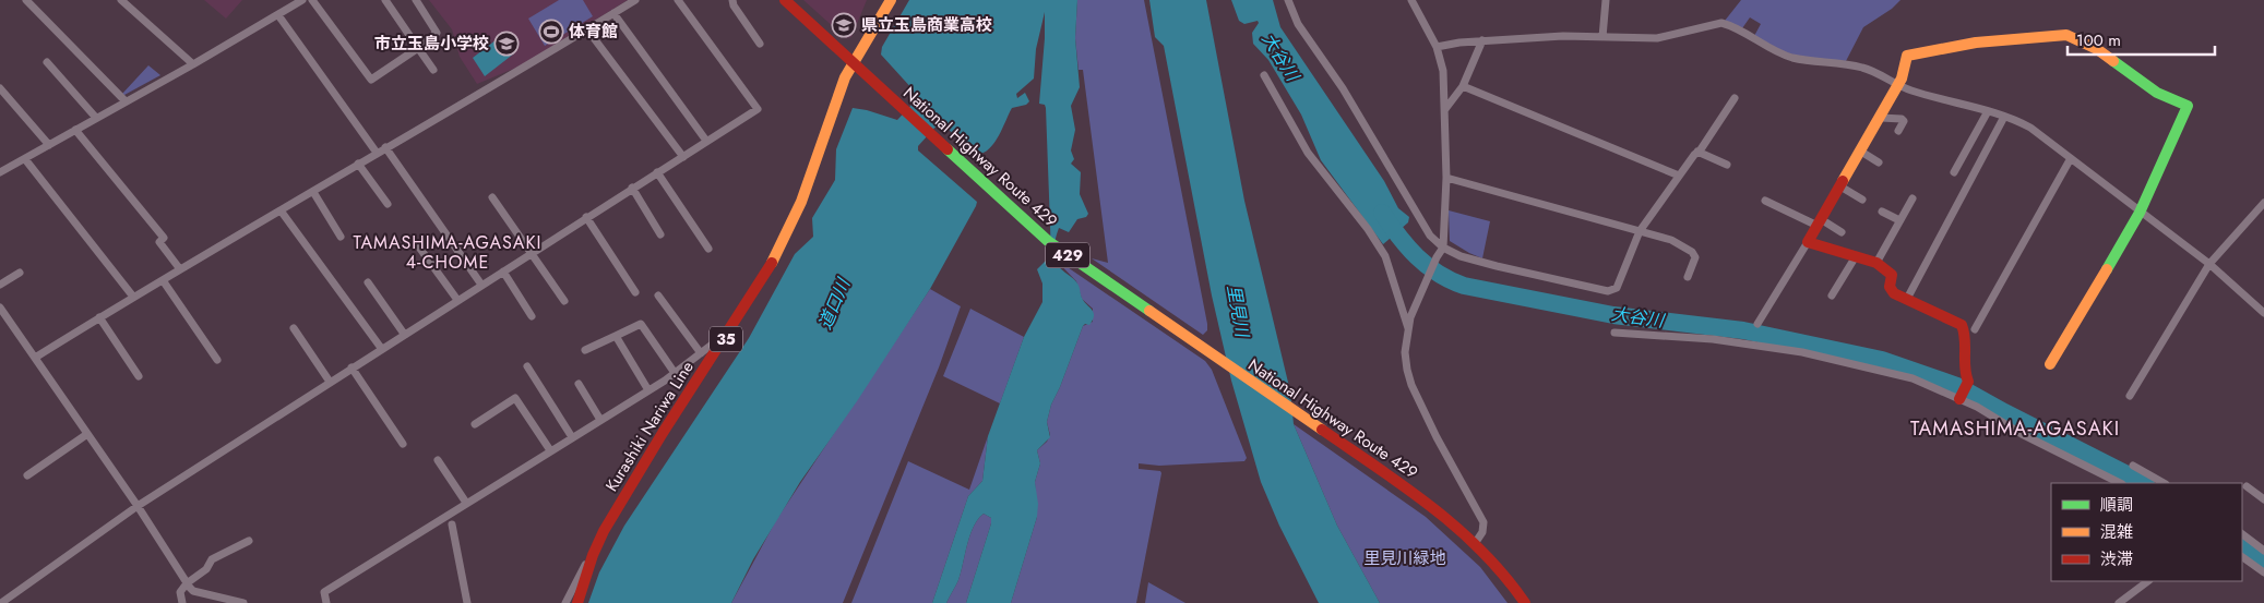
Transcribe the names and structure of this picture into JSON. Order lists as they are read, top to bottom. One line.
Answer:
{"streets":{"main road":["National Highway Route 429","429","35","Kurashiki Nariwa Line"]},"crossings":[["National Highway Route 429","Kurashiki Nariwa Line"]],"districts":["TAMASHIMA-AGASAKI 4-CHOME","TAMASHIMA-AGASAKI"],"water":["大谷川","道口川","里見川"],"parks":["里見川緑地"],"places":{"school or university":["県立玉島商業高校","市立玉島小学校"],"sports":["体育館"]},"legend":["順調","混雑","渋滞"],"scale_bar":"100 m"}
